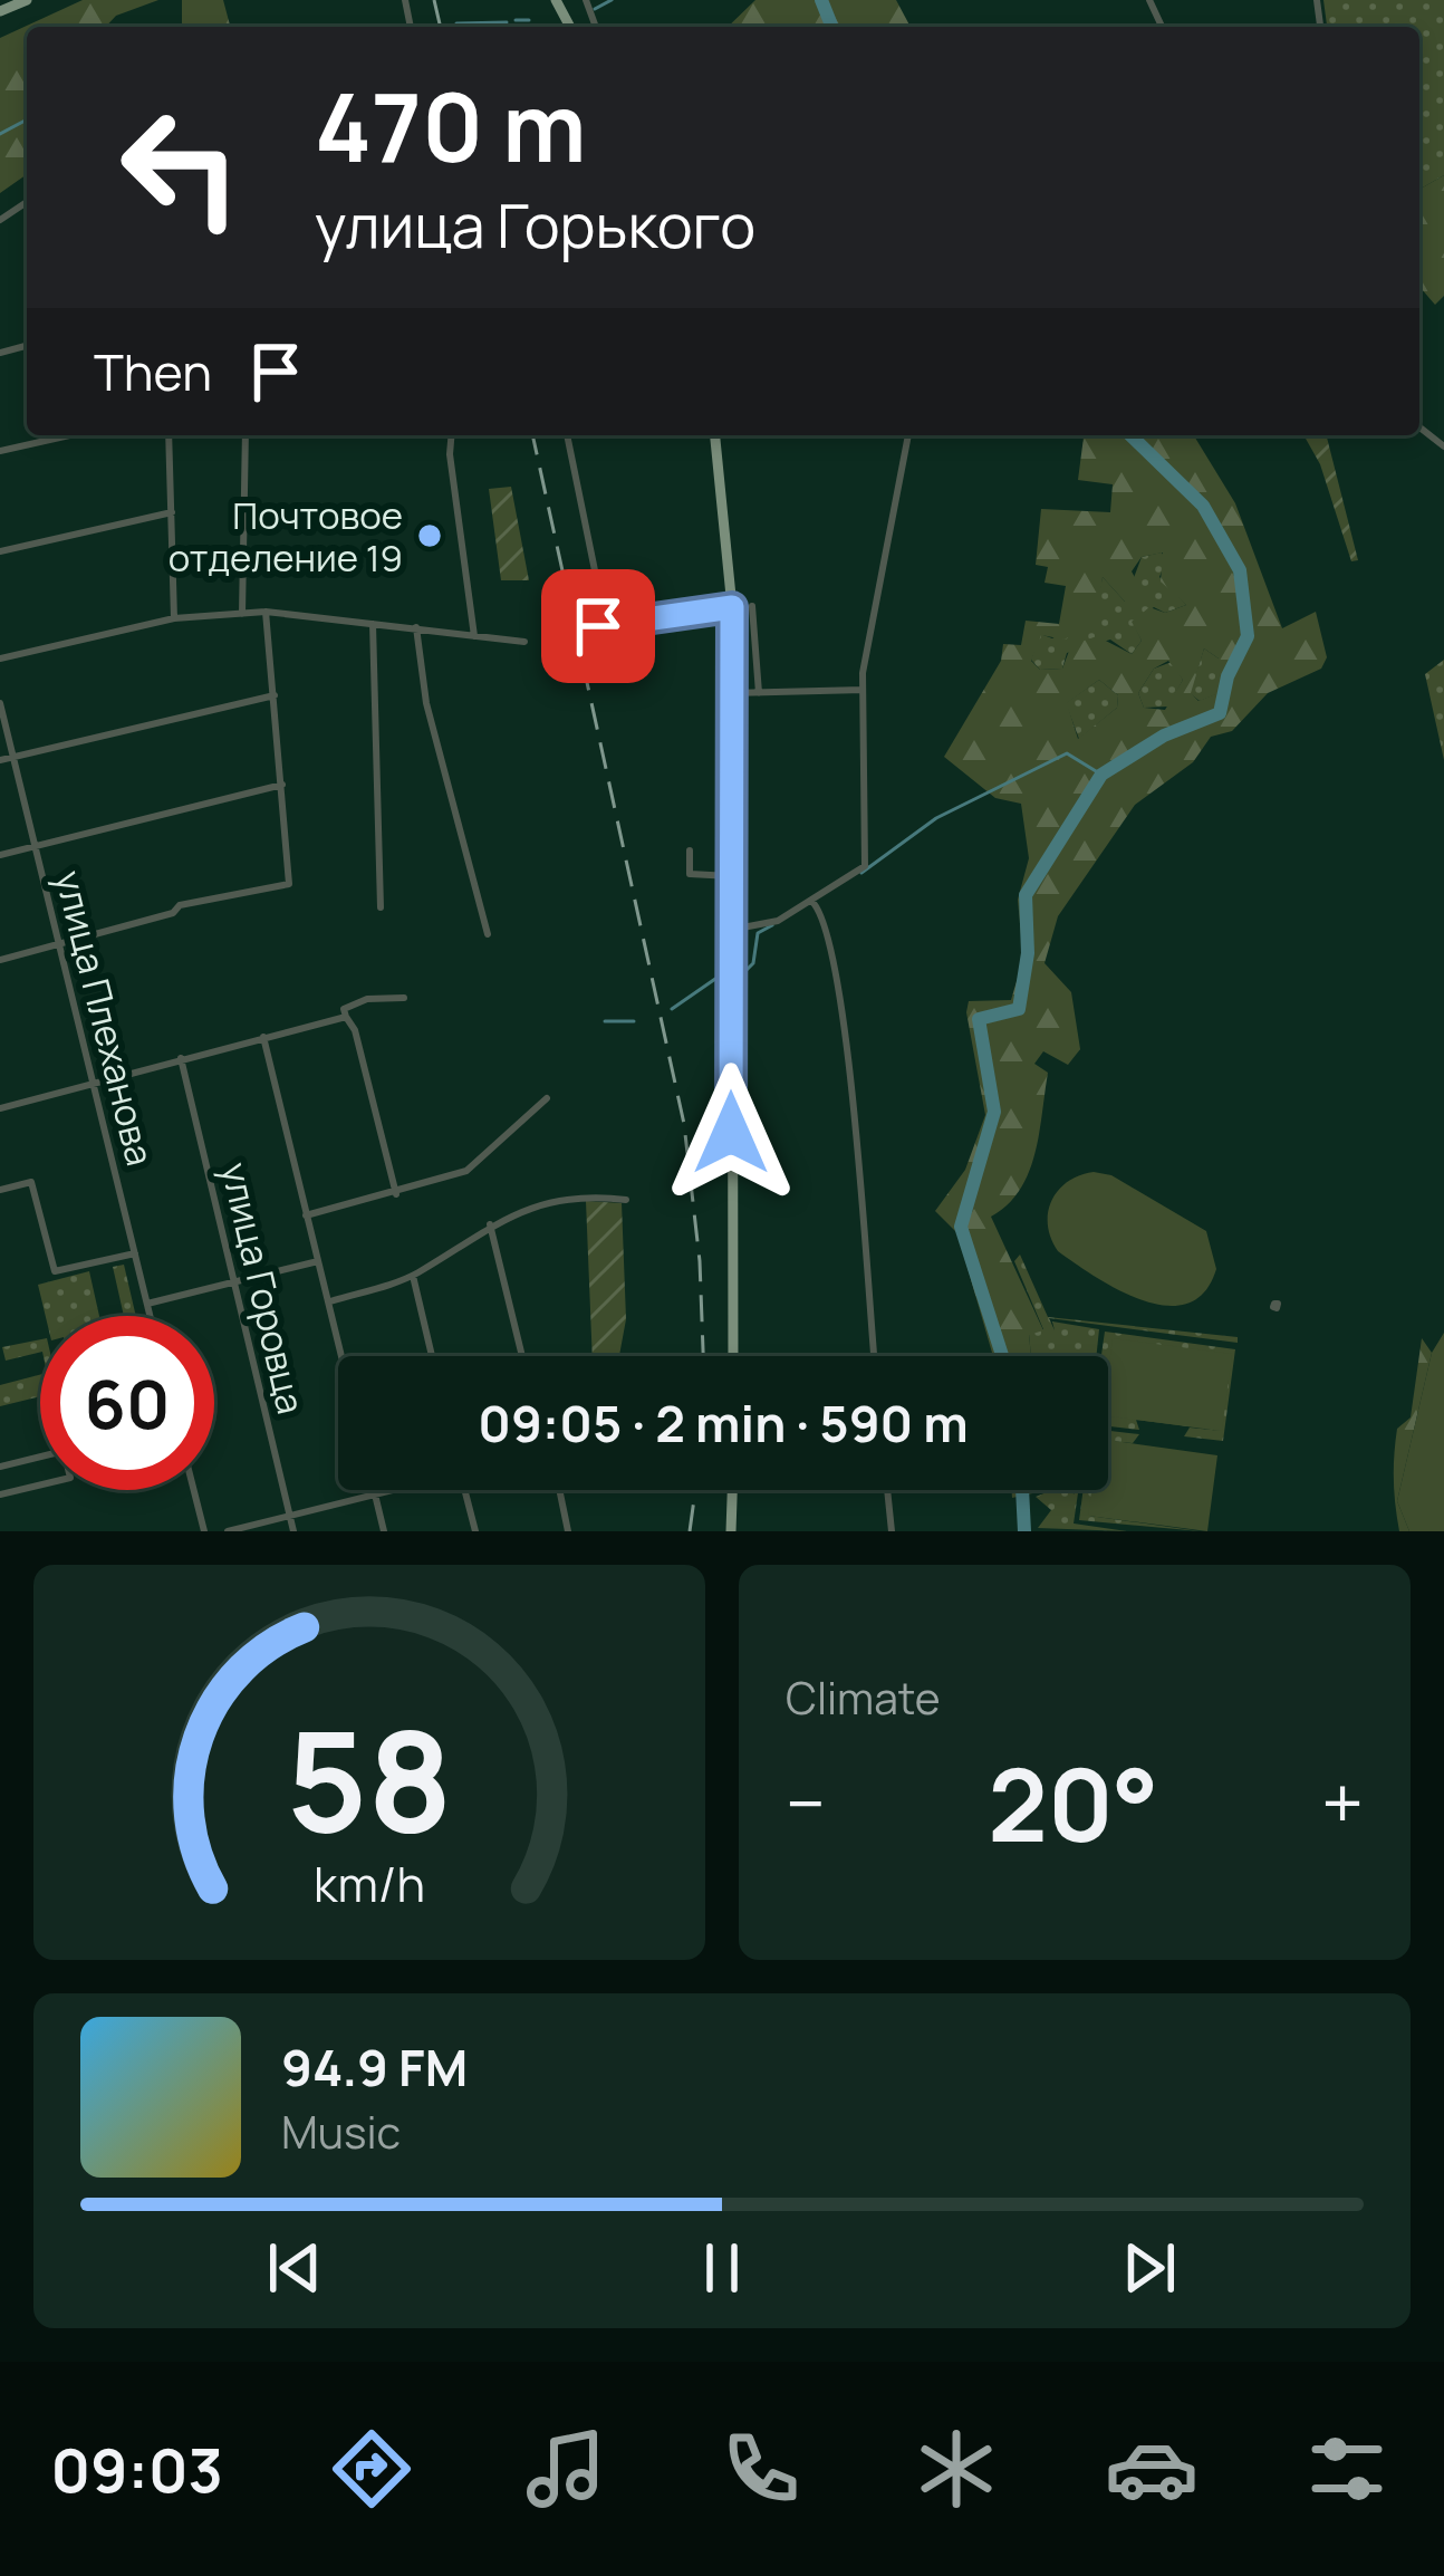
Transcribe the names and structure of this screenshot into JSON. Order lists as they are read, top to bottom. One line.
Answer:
{"streets":{"street":["улица Плеханова","улица Горовца"]},"places":["Почтовое отделение 19"],"page":{"turn":["470 m","улица Горького"],"then":"Then","limit":"60","trip":"09:05 · 2 min · 590 m","tile":"Climate","heat":["−","20°","+"],"song":["94.9 FM","Music"],"tabs":"09:03","gauge":["58","km/h"]}}
